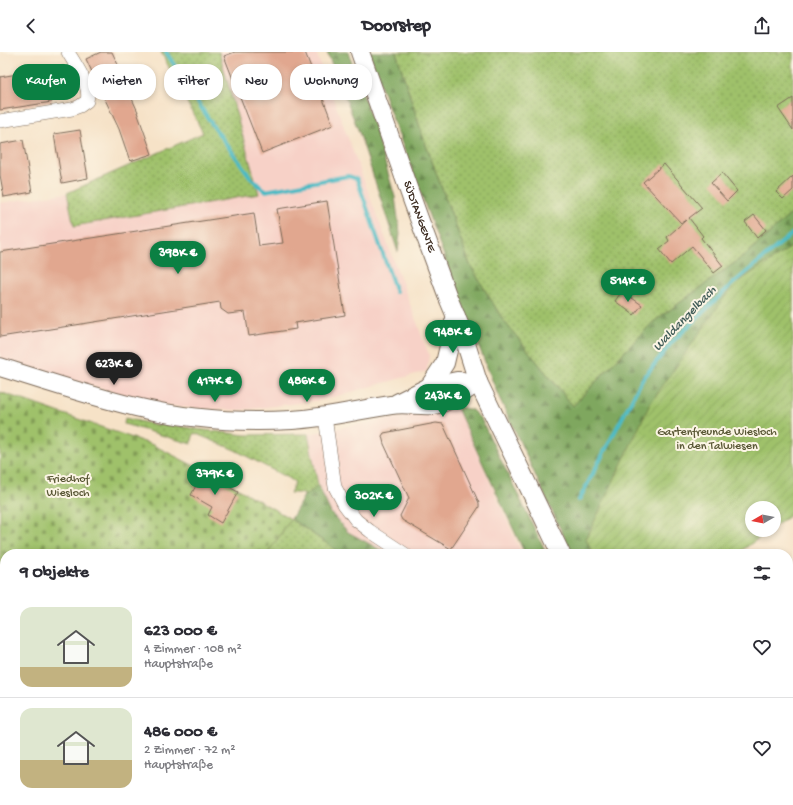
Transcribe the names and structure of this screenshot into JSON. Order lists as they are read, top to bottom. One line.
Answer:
{"streets":{"street":["SÜDTANGENTE"]},"water":["Waldangelbach"],"parks":["Gartenfreunde Wiesloch in den Talwiesen","Friedhof Wiesloch"],"north":"left","page":{"header":"Doorstep","chip":["Kaufen","Mieten","Filter","Neu","Wohnung"],"price":["398K €","514K €","948K €","623K €","417K €","486K €","243K €","379K €","302K €"],"heading":"9 Objekte","list":[{"name":"623 000 €","note":"4 Zimmer · 108 m² · Hauptstraße"},{"name":"486 000 €","note":"2 Zimmer · 72 m² · Hauptstraße"}]}}
